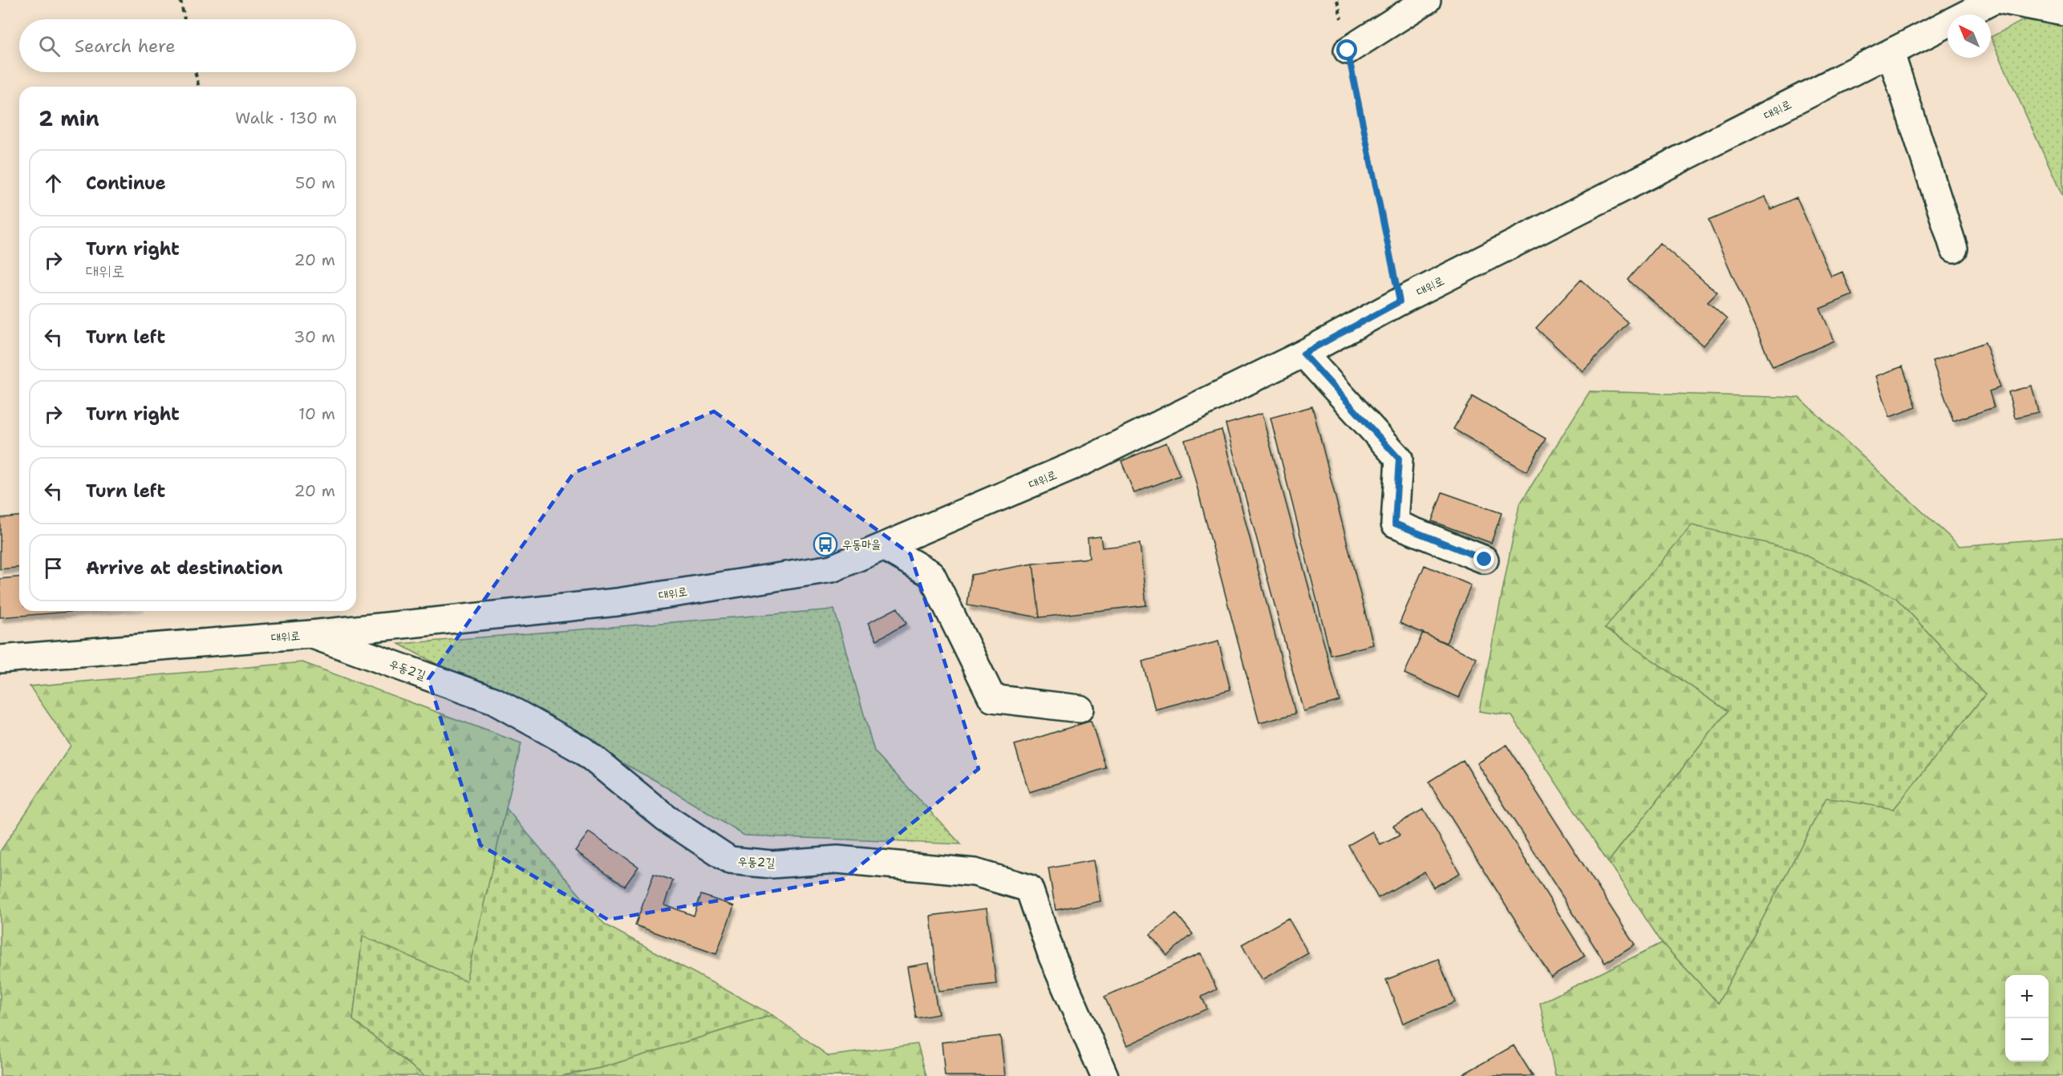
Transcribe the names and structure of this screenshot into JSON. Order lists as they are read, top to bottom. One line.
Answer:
{"streets":{"main road":["대위로","우동2길"]},"crossings":[["대위로","우동2길"]],"places":{"bus stop":["우동마을"]},"north":"top left","page":{"search":"Search here","heading":["2 min","Walk · 130 m"],"list":[["Continue","50 m"],["Turn right","대위로","20 m"],["Turn left","30 m"],["Turn right","10 m"],["Turn left","20 m"],"Arrive at destination"],"map_buttons":["+","−"]}}
